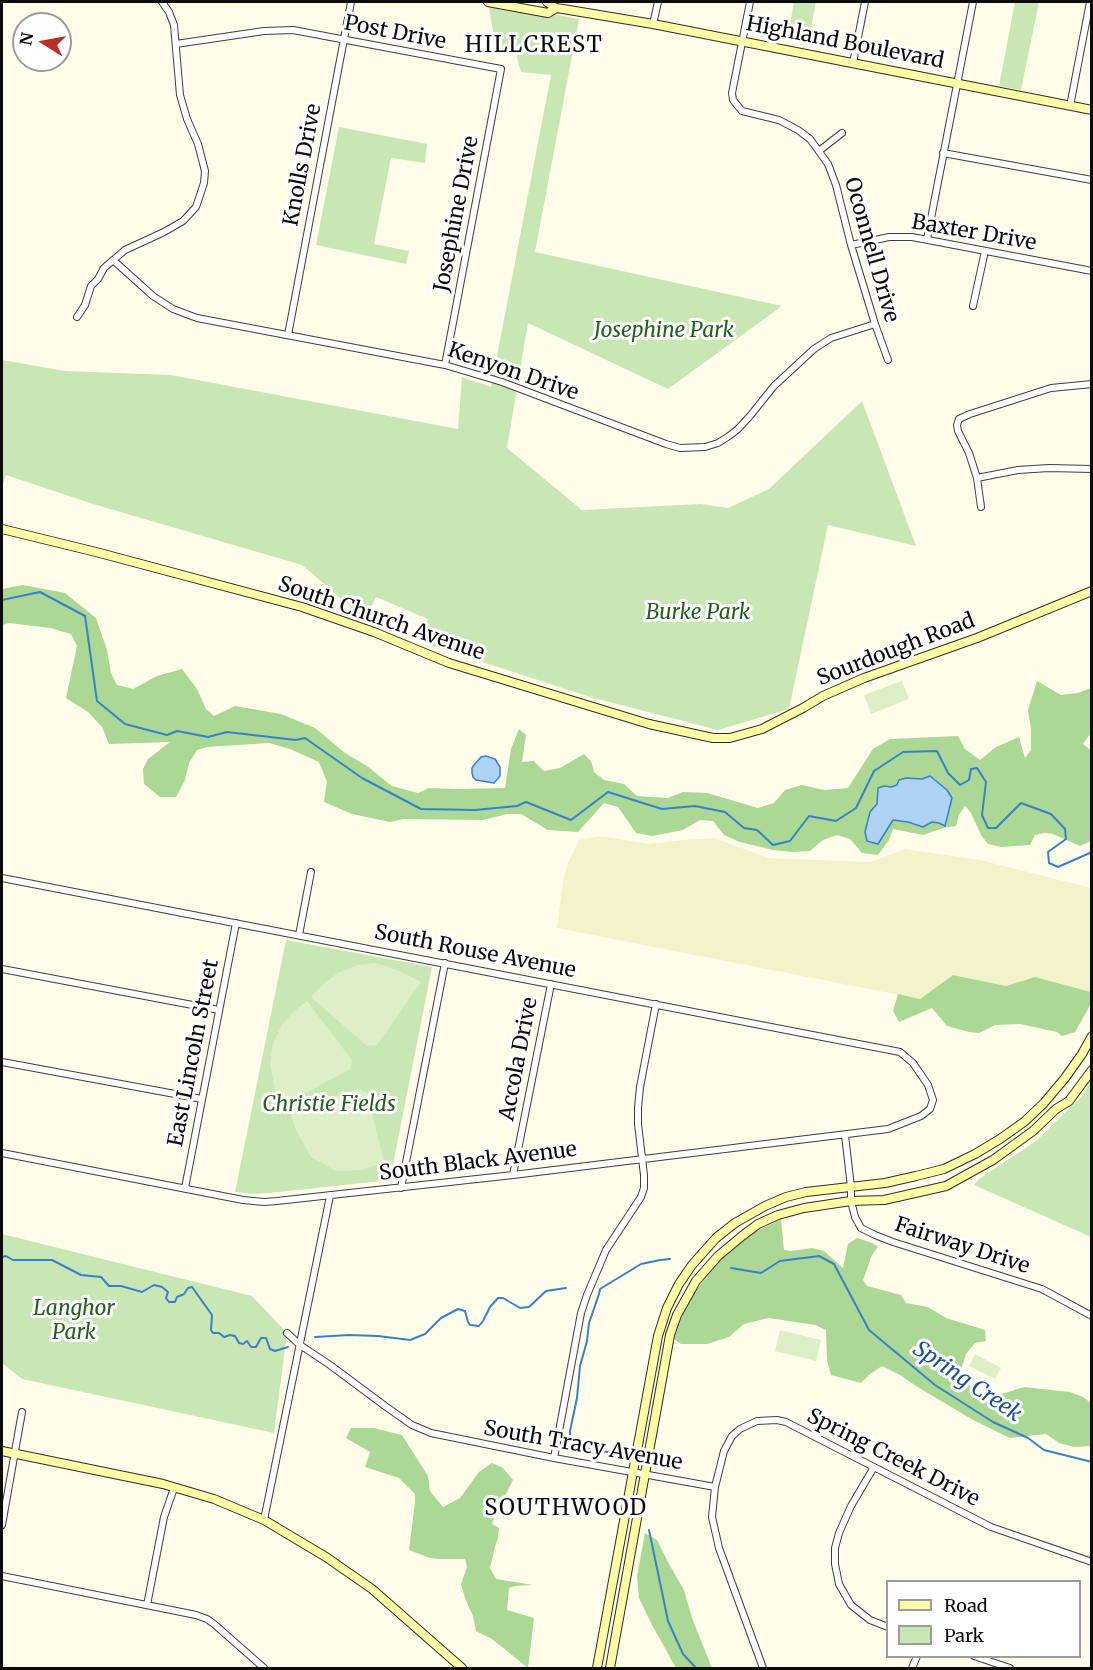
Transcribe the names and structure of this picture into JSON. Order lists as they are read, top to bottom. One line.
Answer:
{"streets":{"main road":["Highland Boulevard","South Church Avenue","Sourdough Road"],"street":["Post Drive","Knolls Drive","Josephine Drive","Baxter Drive","Oconnell Drive","Kenyon Drive","South Rouse Avenue","East Lincoln Street","Accola Drive","South Black Avenue","Fairway Drive","South Tracy Avenue","Spring Creek Drive"]},"crossings":[["Post Drive","Knolls Drive"],["Post Drive","Josephine Drive"],["Highland Boulevard","Oconnell Drive"],["Knolls Drive","Kenyon Drive"],["Josephine Drive","Kenyon Drive"],["Baxter Drive","Oconnell Drive"],["Oconnell Drive","Kenyon Drive"],["South Church Avenue","Sourdough Road"],["South Rouse Avenue","East Lincoln Street"],["South Rouse Avenue","Accola Drive"],["South Rouse Avenue","South Black Avenue"],["East Lincoln Street","South Black Avenue"],["Accola Drive","South Black Avenue"],["South Black Avenue","Fairway Drive"],["South Tracy Avenue","Spring Creek Drive"]],"districts":["HILLCREST","SOUTHWOOD"],"water":["Spring Creek"],"parks":["Josephine Park","Burke Park","Christie Fields","Langhor Park"],"legend":["Road","Park"],"north":"left"}
